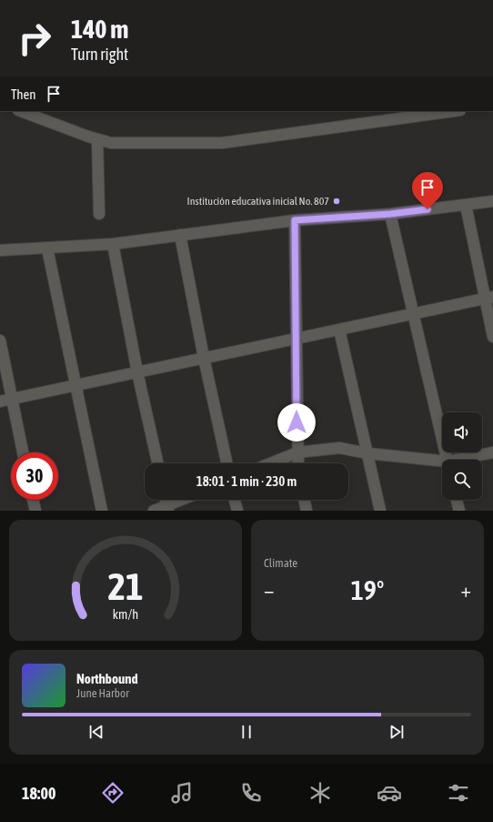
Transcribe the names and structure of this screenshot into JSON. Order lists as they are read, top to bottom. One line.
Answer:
{"places":["Institución educativa inicial No. 807"],"page":{"turn":["140 m","Turn right"],"then":"Then","limit":"30","trip":"18:01 · 1 min · 230 m","tile":"Climate","heat":["−","19°","+"],"song":["Northbound","June Harbor"],"tabs":"18:00","gauge":["21","km/h"]}}
